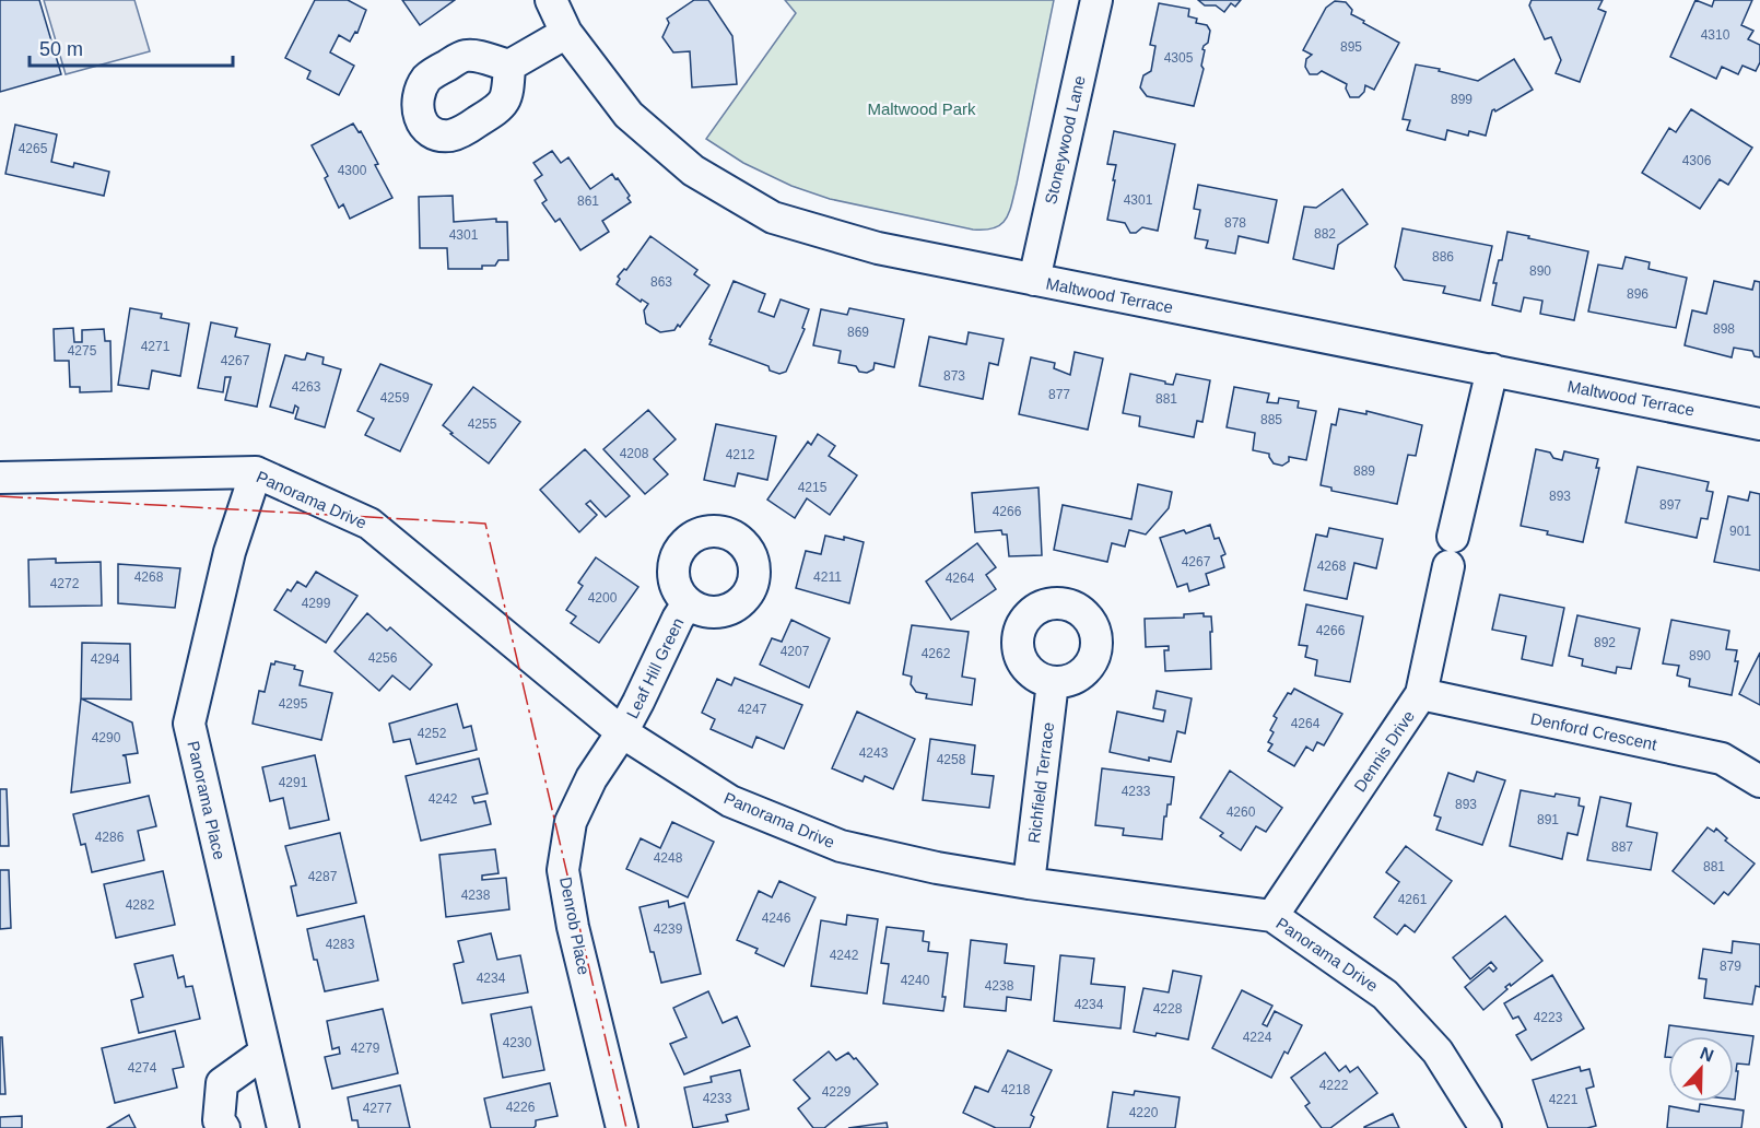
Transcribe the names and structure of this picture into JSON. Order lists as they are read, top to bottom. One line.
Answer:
{"streets":{"street":["Stoneywood Lane","Maltwood Terrace","Panorama Drive","Leaf Hill Green","Denford Crescent","Dennis Drive","Richfield Terrace","Panorama Place","Denrob Place"]},"crossings":[["Stoneywood Lane","Maltwood Terrace"],["Maltwood Terrace","Dennis Drive"],["Panorama Drive","Leaf Hill Green"],["Panorama Drive","Dennis Drive"],["Panorama Drive","Richfield Terrace"],["Panorama Drive","Panorama Place"],["Panorama Drive","Denrob Place"],["Leaf Hill Green","Denrob Place"],["Denford Crescent","Dennis Drive"]],"parks":["Maltwood Park"],"house_numbers":["4310","895","4305","899","4265","4306","4300","4301","861","878","882","4301","886","890","863","896","898","869","4271","4275","4267","873","4263","877","4259","881","885","4255","4208","4212","889","4215","893","897","4266","901","4267","4268","4268","4211","4264","4272","4200","4299","4266","892","4207","4262","890","4256","4294","4295","4247","4264","4252","4290","4243","4258","4291","4233","4242","893","4260","891","4286","887","4248","881","4287","4238","4261","4282","4246","4239","4283","4242","879","4234","4240","4238","4234","4228","4223","4224","4230","4279","4274","4222","4218","4229","4233","4221","4226","4277","4220"],"scale_bar":"50 m","north":"top"}
